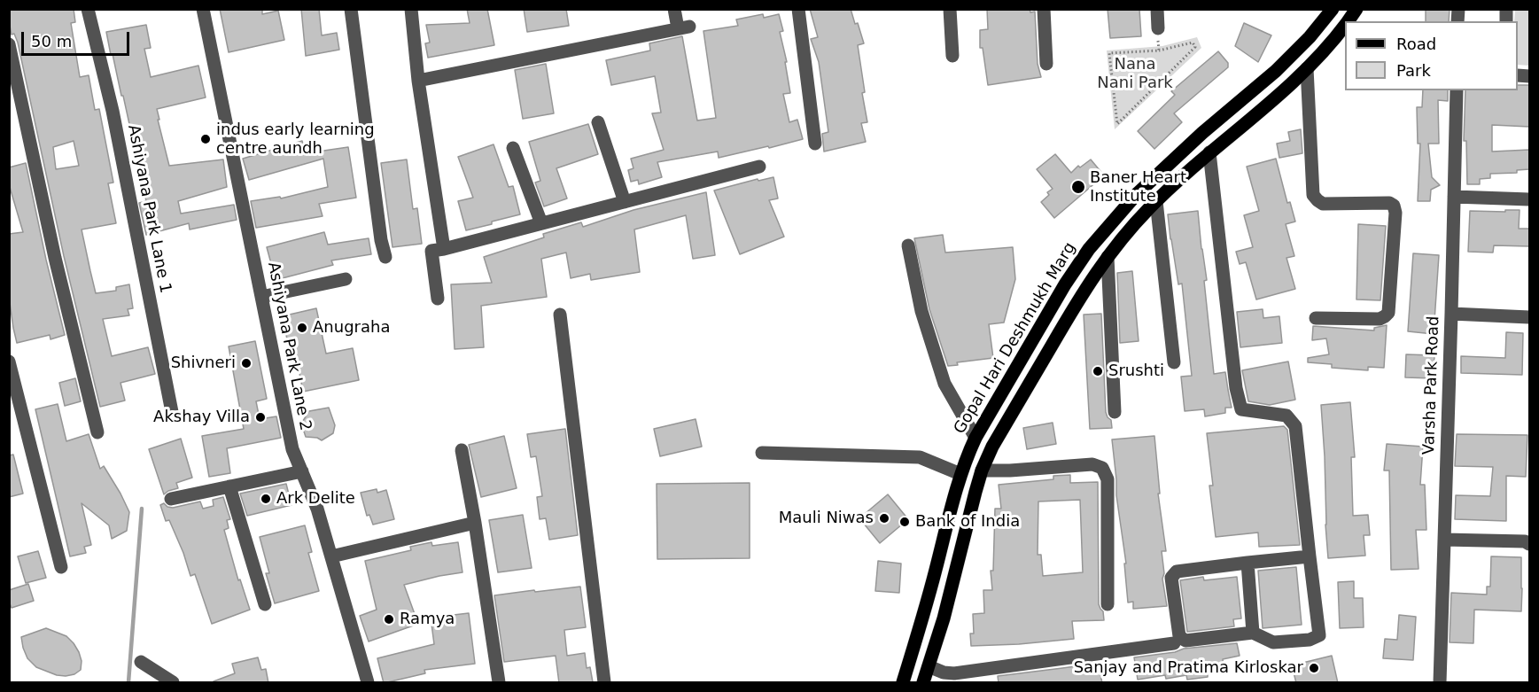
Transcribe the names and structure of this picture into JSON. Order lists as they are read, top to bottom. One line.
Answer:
{"streets":{"main road":["Gopal Hari Deshmukh Marg"],"street":["Ashiyana Park Lane 1","Ashiyana Park Lane 2","Varsha Park Road"]},"parks":["Nana Nani Park"],"places":["indus early learning centre aundh","Baner Heart Institute","Anugraha","Shivneri","Srushti","Akshay Villa","Ark Delite","Mauli Niwas","Bank of India","Ramya","Sanjay and Pratima Kirloskar"],"legend":["Road","Park"],"scale_bar":"50 m"}
